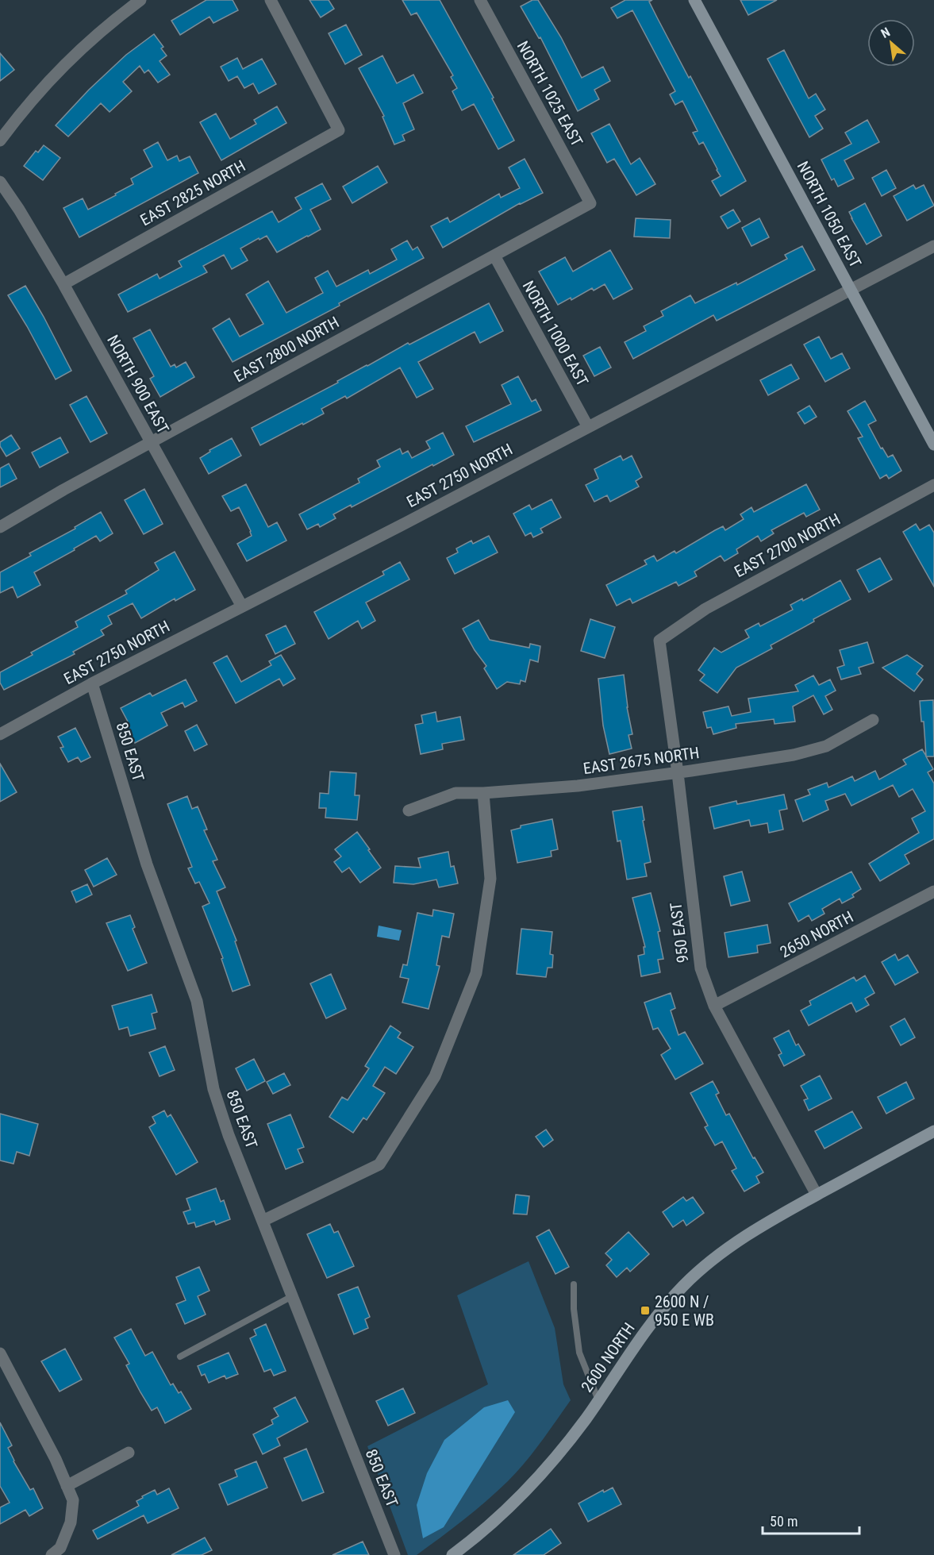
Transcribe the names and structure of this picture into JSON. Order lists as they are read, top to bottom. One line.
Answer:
{"streets":{"main road":["NORTH 1050 EAST","2600 NORTH"],"street":["NORTH 1025 EAST","EAST 2825 NORTH","NORTH 1000 EAST","EAST 2800 NORTH","NORTH 900 EAST","EAST 2750 NORTH","EAST 2700 NORTH","850 EAST","EAST 2675 NORTH","950 EAST","2650 NORTH"]},"crossings":[["NORTH 1025 EAST","EAST 2800 NORTH"],["EAST 2825 NORTH","NORTH 900 EAST"],["NORTH 1050 EAST","EAST 2750 NORTH"],["NORTH 1000 EAST","EAST 2800 NORTH"],["NORTH 1000 EAST","EAST 2750 NORTH"],["EAST 2800 NORTH","NORTH 900 EAST"],["NORTH 900 EAST","EAST 2750 NORTH"],["EAST 2750 NORTH","850 EAST"],["EAST 2700 NORTH","950 EAST"],["EAST 2675 NORTH","950 EAST"],["950 EAST","2650 NORTH"],["950 EAST","2600 NORTH"]],"places":{"transit":["2600 N / 950 E WB"]},"scale_bar":"50 m","north":"top left"}
